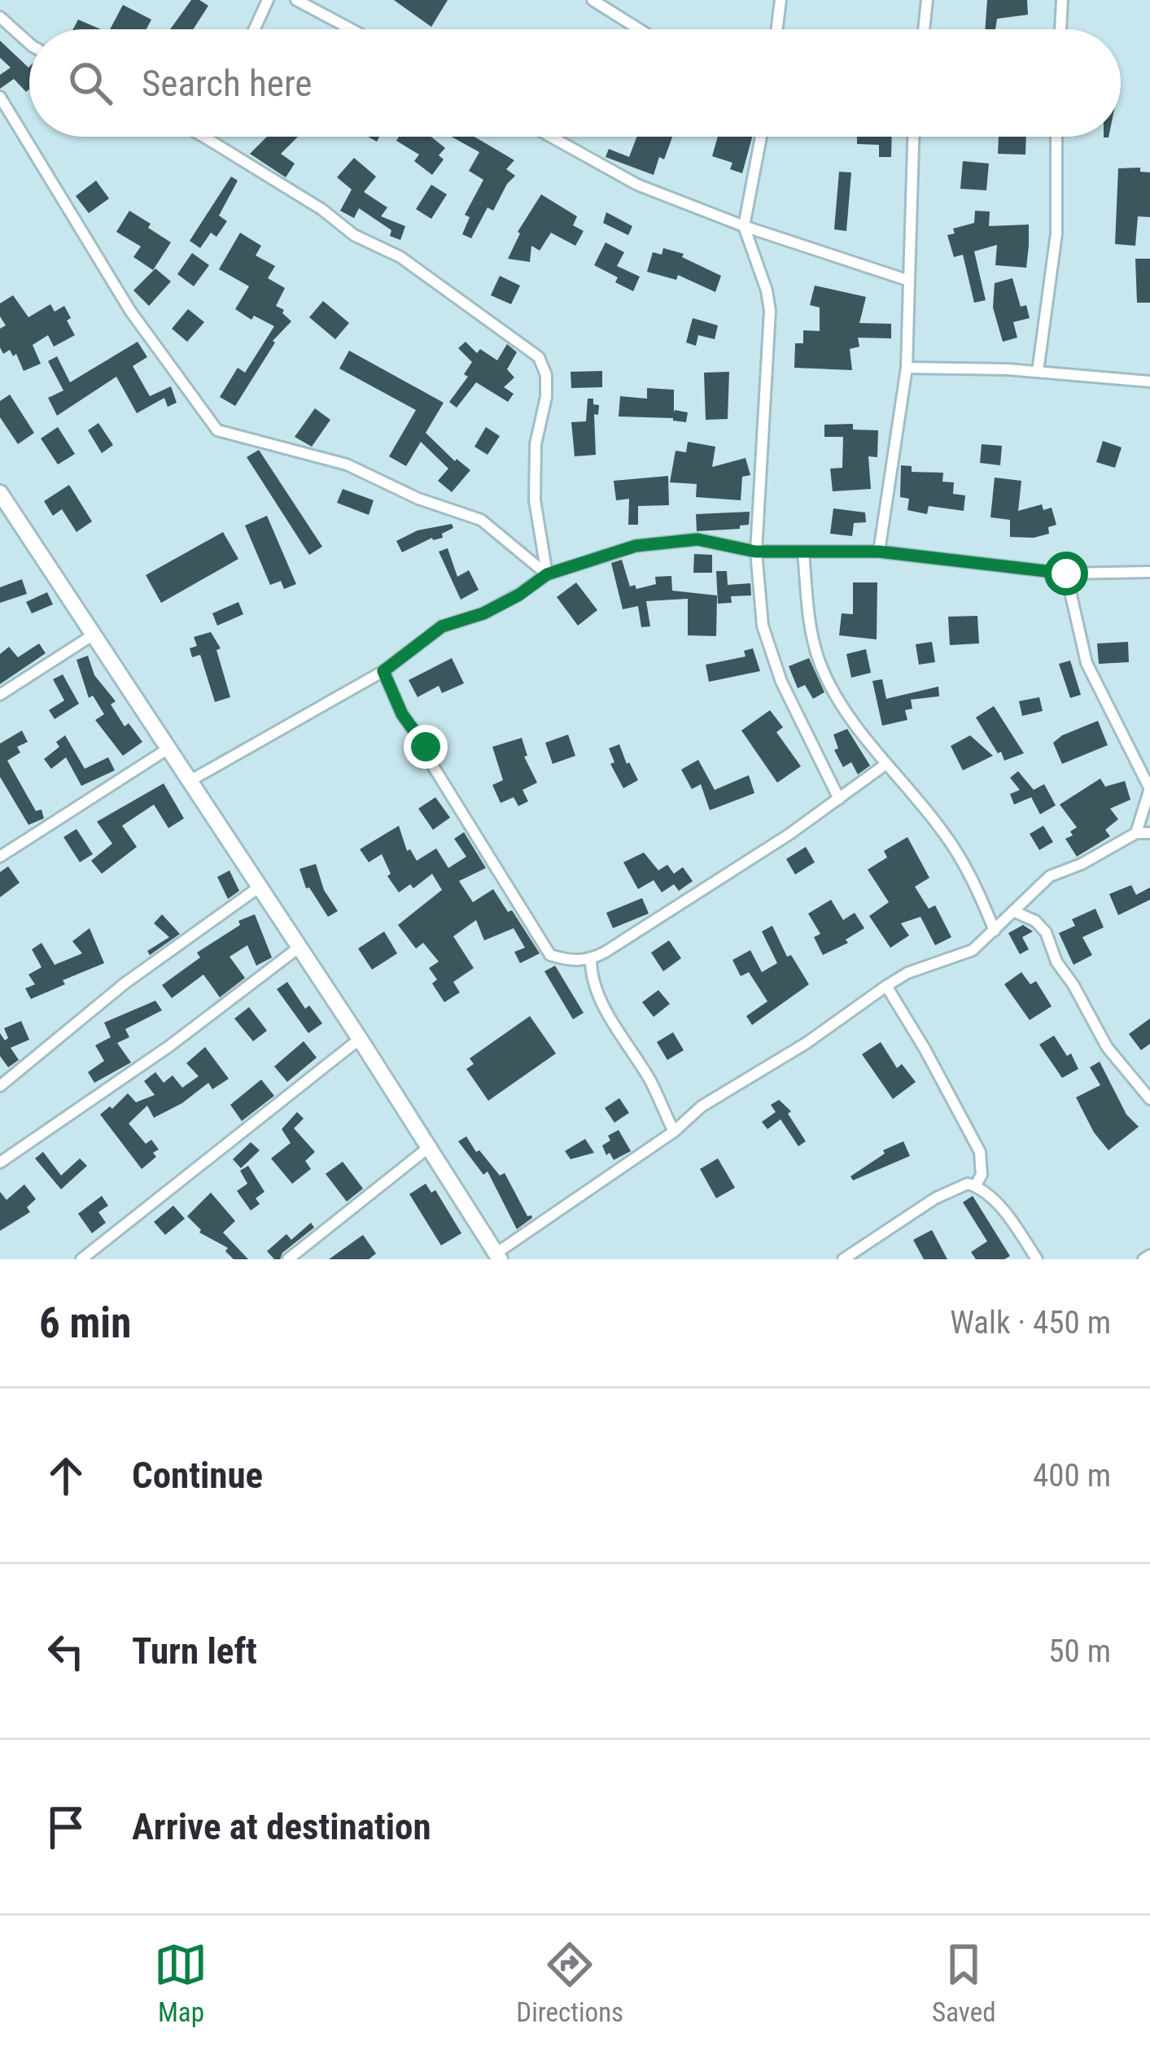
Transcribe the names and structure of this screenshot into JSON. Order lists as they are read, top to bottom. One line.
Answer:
{"page":{"search":"Search here","heading":["6 min","Walk · 450 m"],"list":[["Continue","400 m"],["Turn left","50 m"],"Arrive at destination"],"nav":["Map","Directions","Saved"]}}
